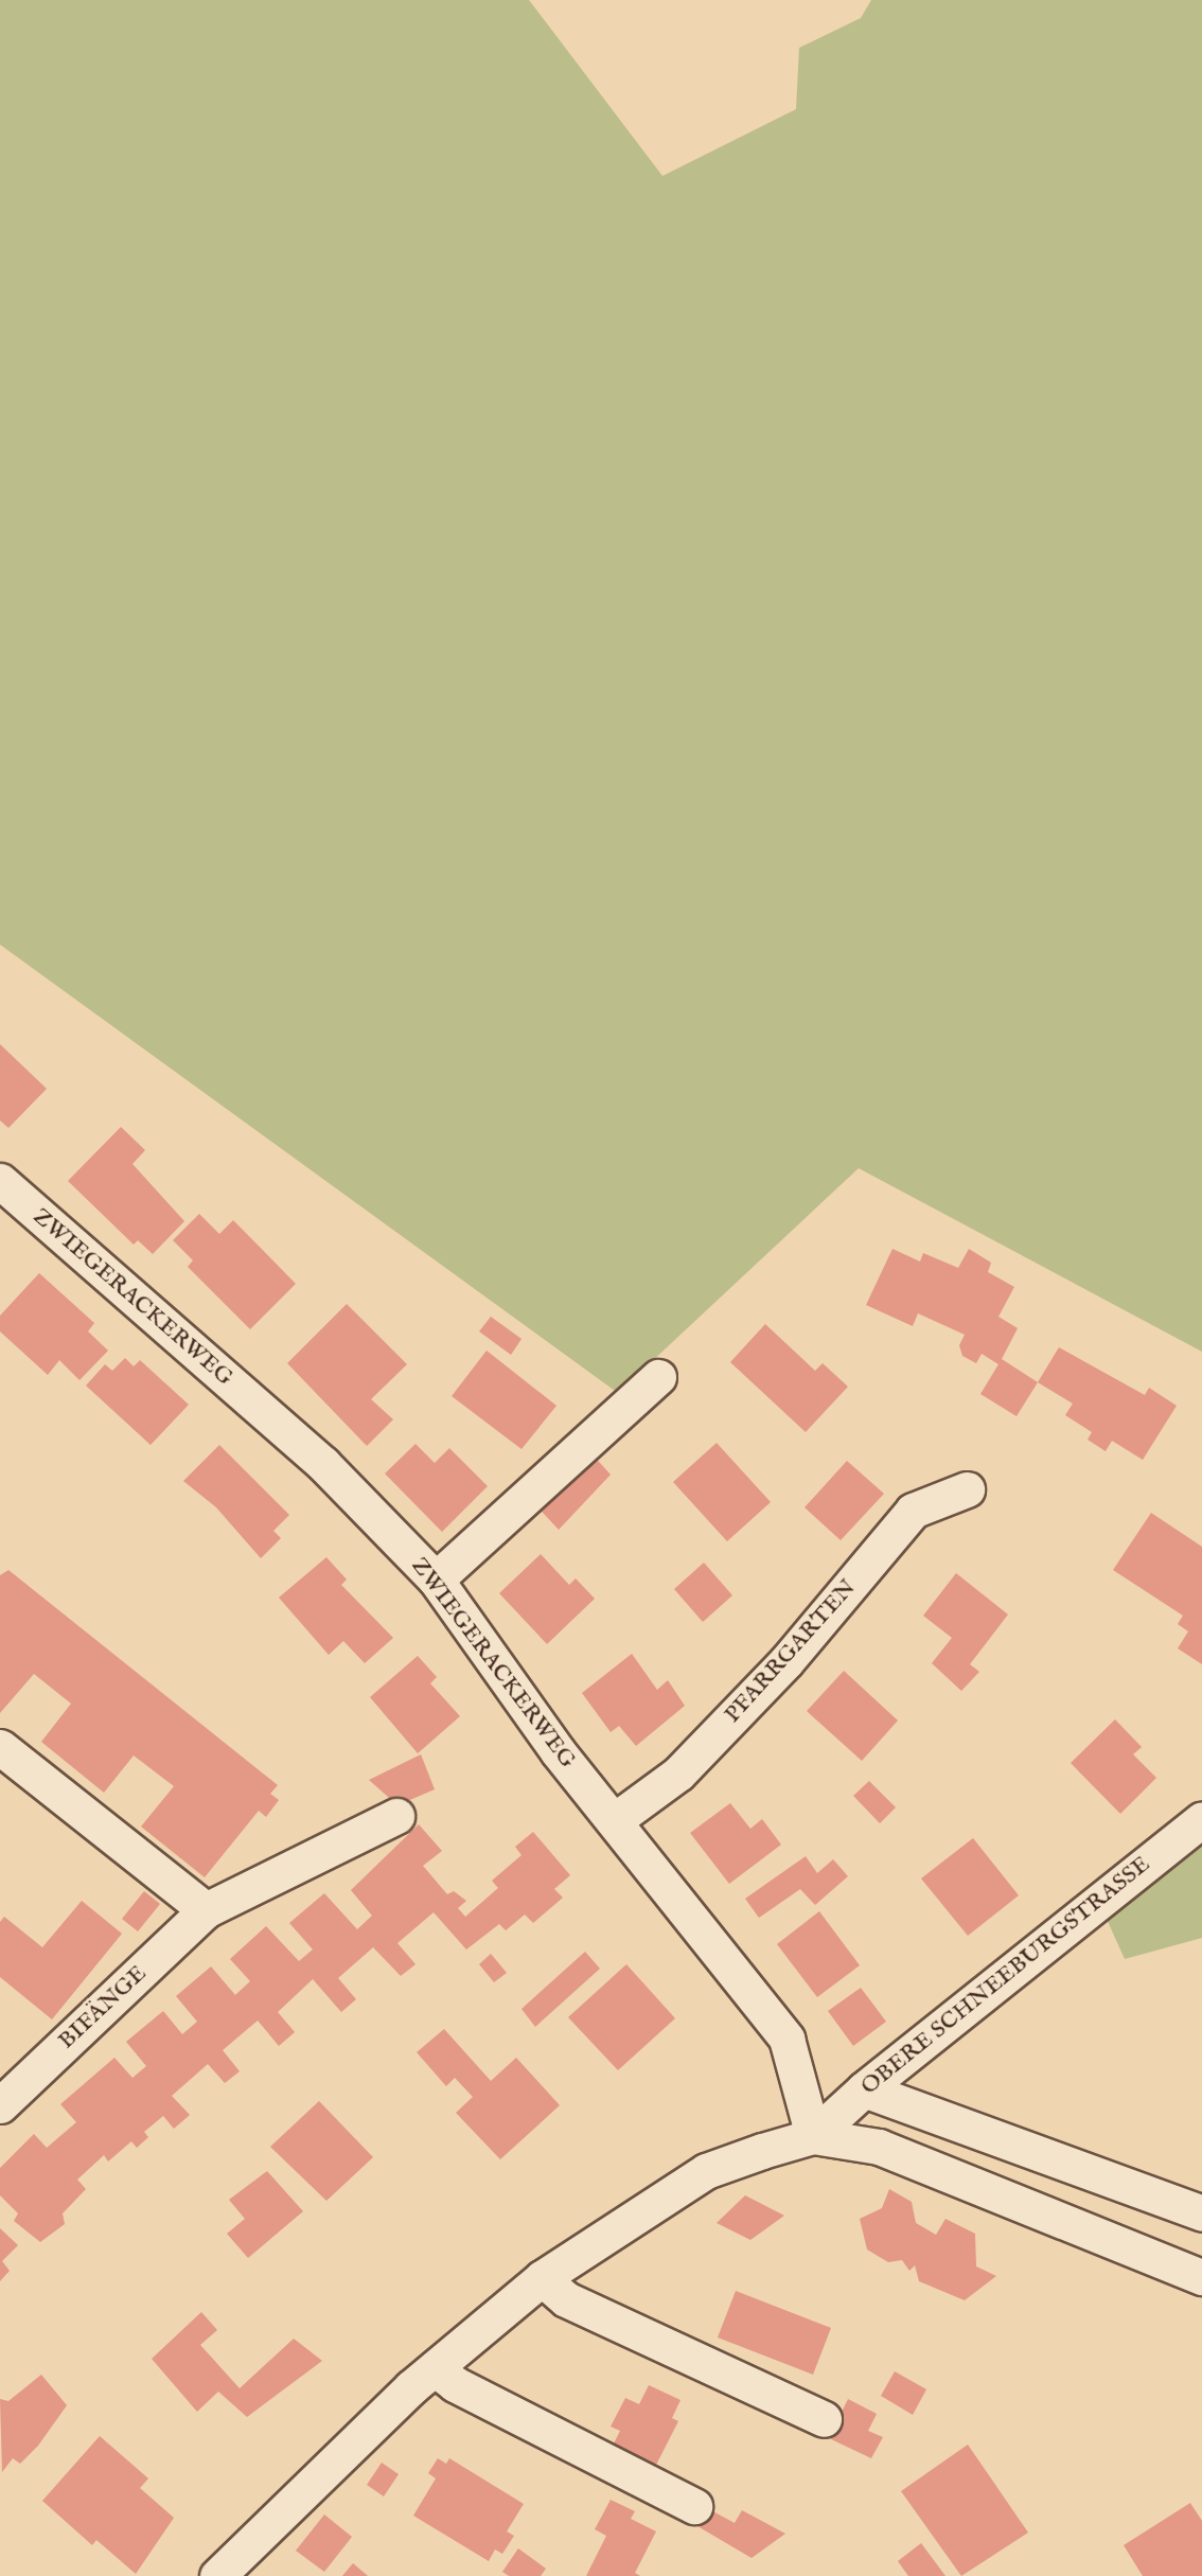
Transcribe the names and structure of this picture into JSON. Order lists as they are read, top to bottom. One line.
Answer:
{"streets":{"street":["ZWIEGERACKERWEG","PFARRGARTEN","OBERE SCHNEEBURGSTRASSE","BIFÄNGE"]},"crossings":[["ZWIEGERACKERWEG","PFARRGARTEN"],["ZWIEGERACKERWEG","OBERE SCHNEEBURGSTRASSE"]]}
